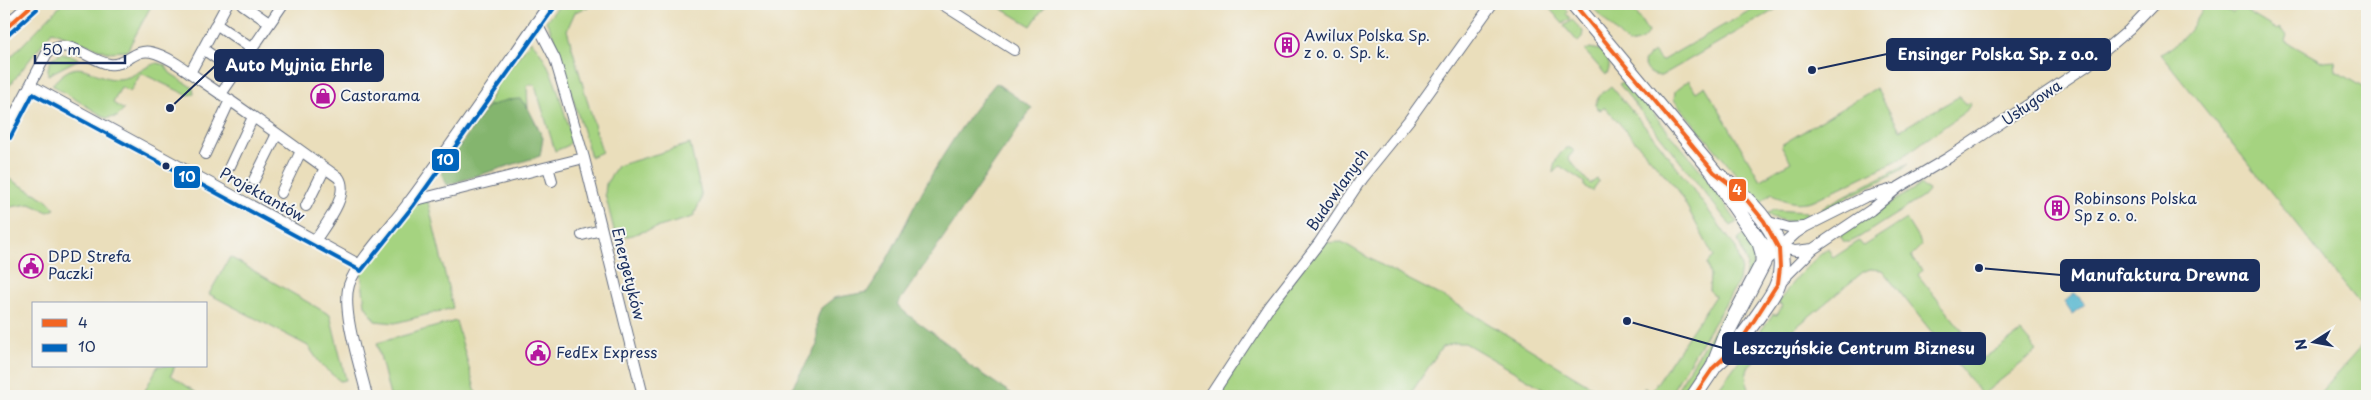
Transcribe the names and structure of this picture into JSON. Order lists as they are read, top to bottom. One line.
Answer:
{"streets":{"street":["Usługowa","Budowlanych","Projektantów","Energetyków"]},"places":{"building":["Awilux Polska Sp. z o. o. Sp. k.","Robinsons Polska Sp z o. o."],"other":["Ensinger Polska Sp. z o.o.","Auto Myjnia Ehrle","Manufaktura Drewna","Leszczyńskie Centrum Biznesu"],"shop":["Castorama"],"public building":["DPD Strefa Paczki","FedEx Express"]},"lines":["transit line 4","transit line 10"],"legend":["4","10"],"scale_bar":"50 m","north":"left"}
